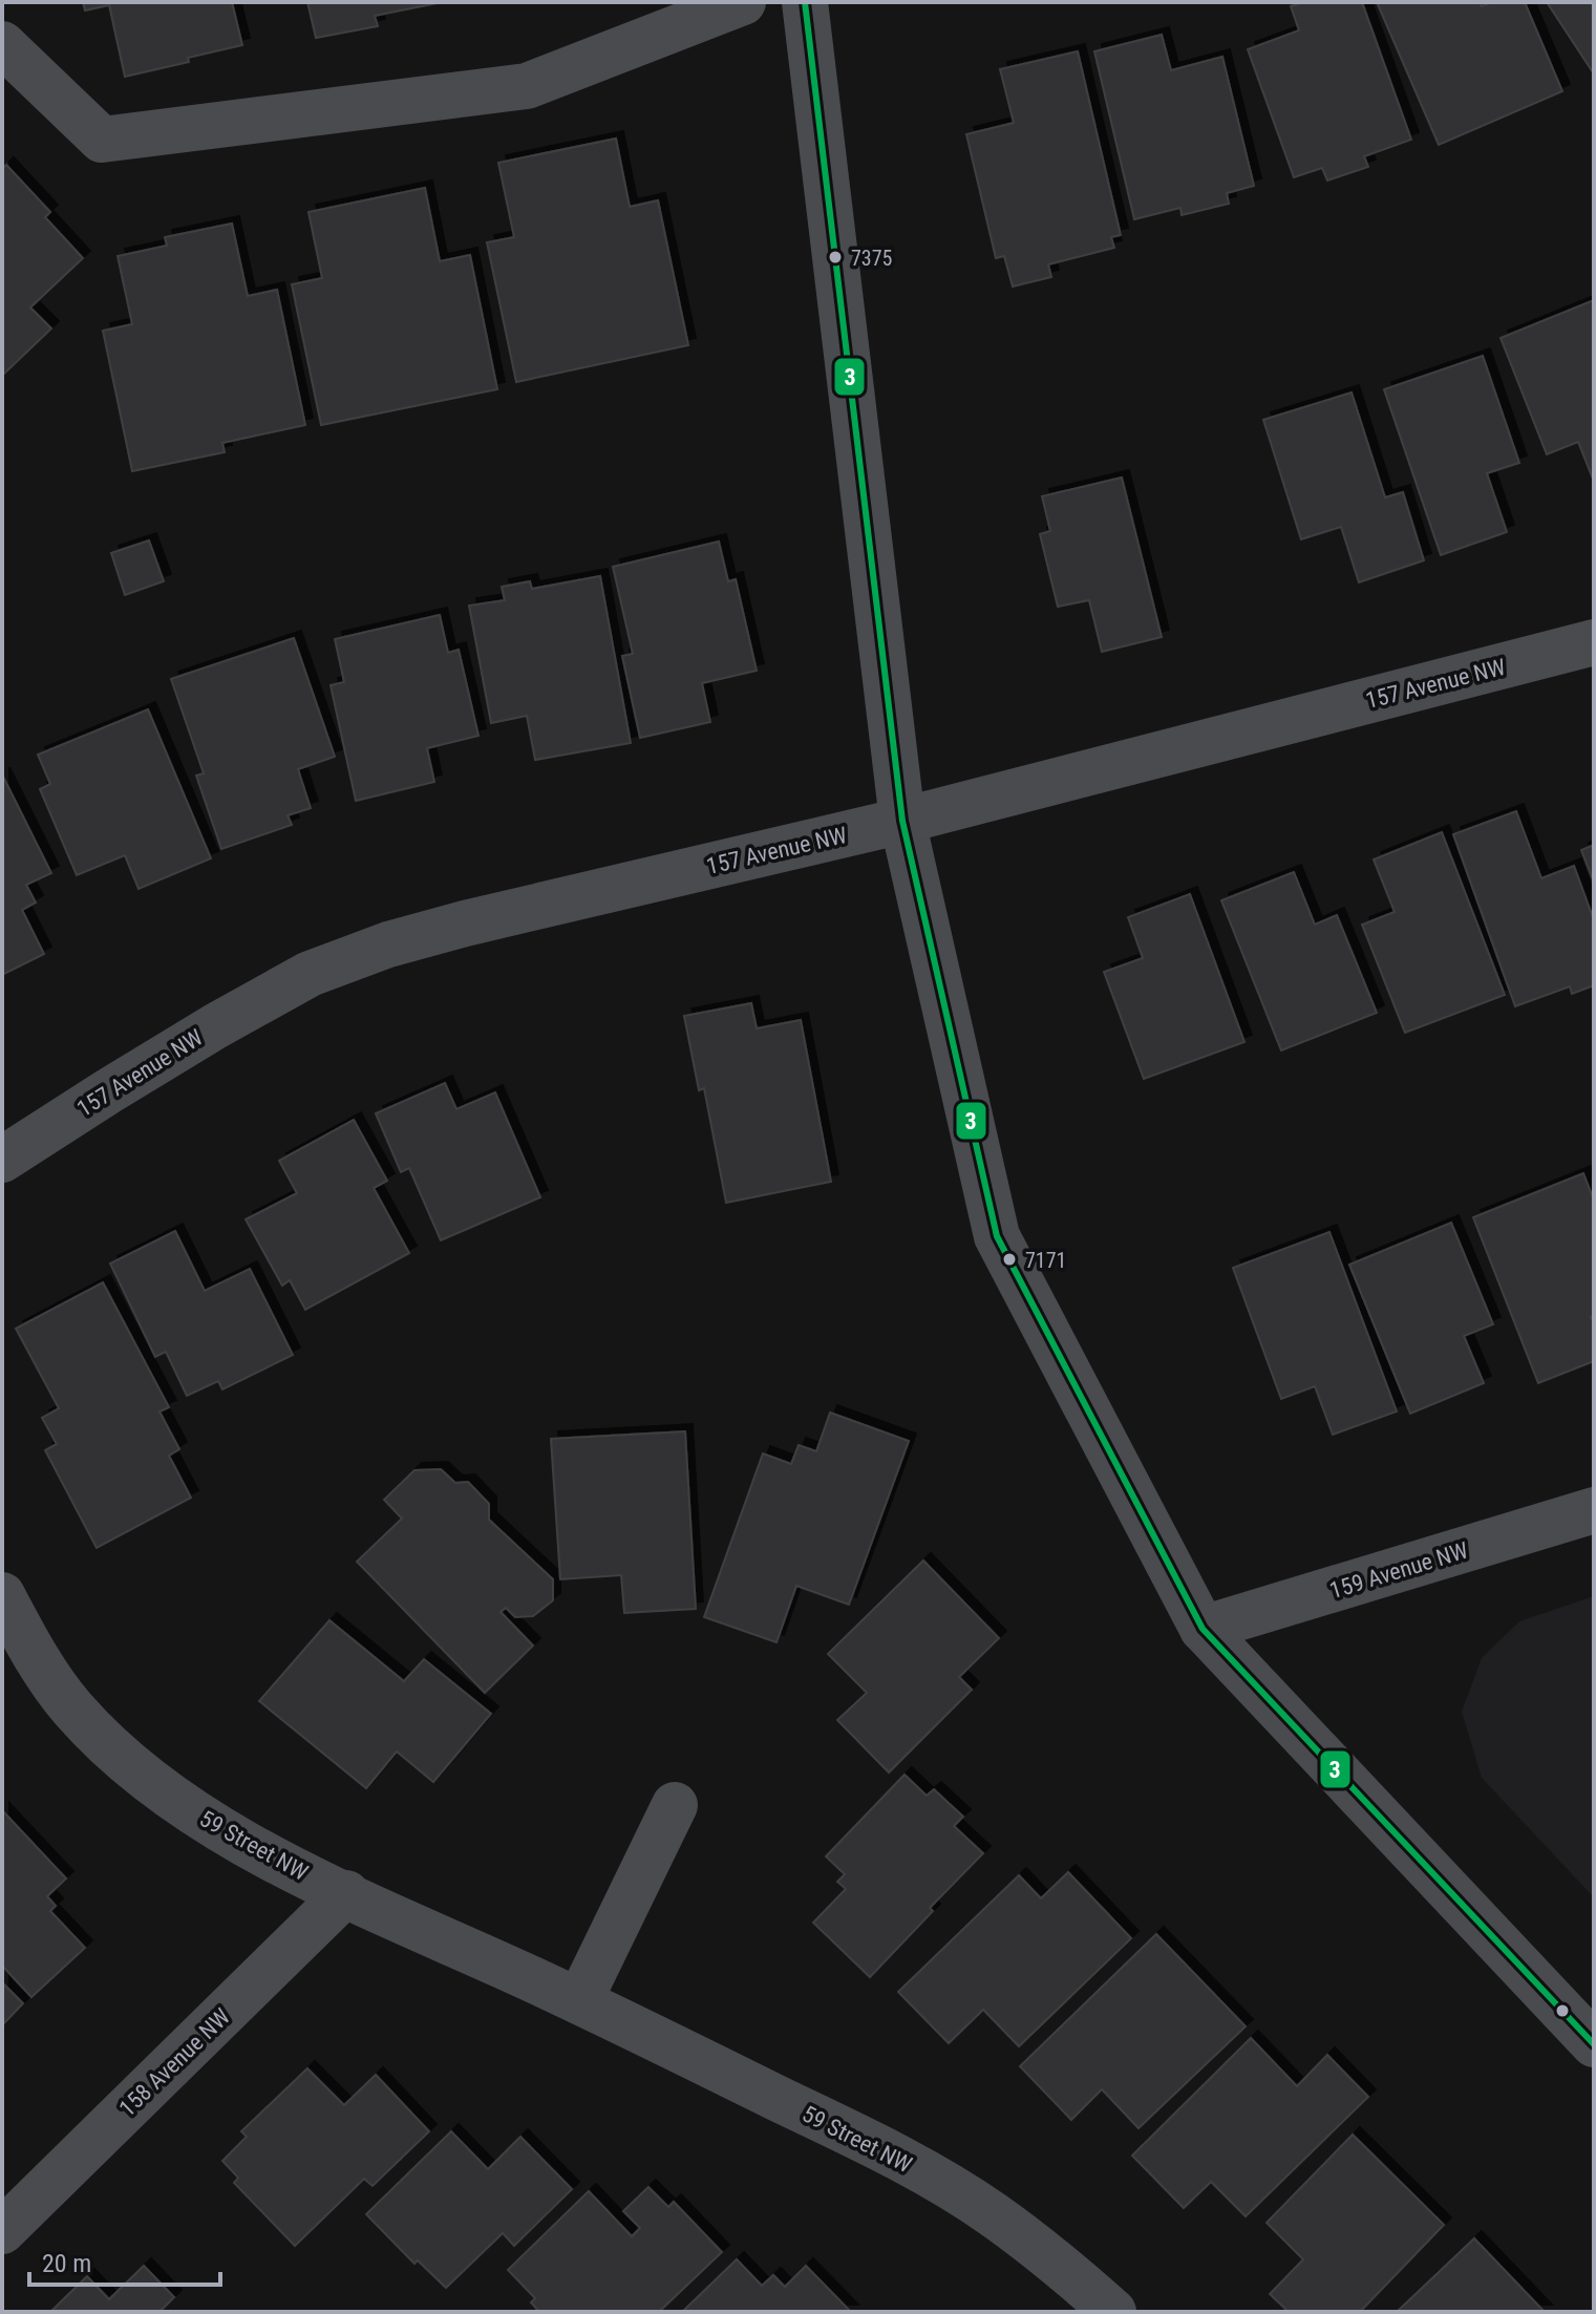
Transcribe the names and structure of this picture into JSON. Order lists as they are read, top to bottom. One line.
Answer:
{"streets":{"street":["157 Avenue NW","159 Avenue NW","59 Street NW","158 Avenue NW"]},"crossings":[["59 Street NW","158 Avenue NW"]],"places":["7375","7171"],"lines":["transit line 3"],"scale_bar":"20 m"}
